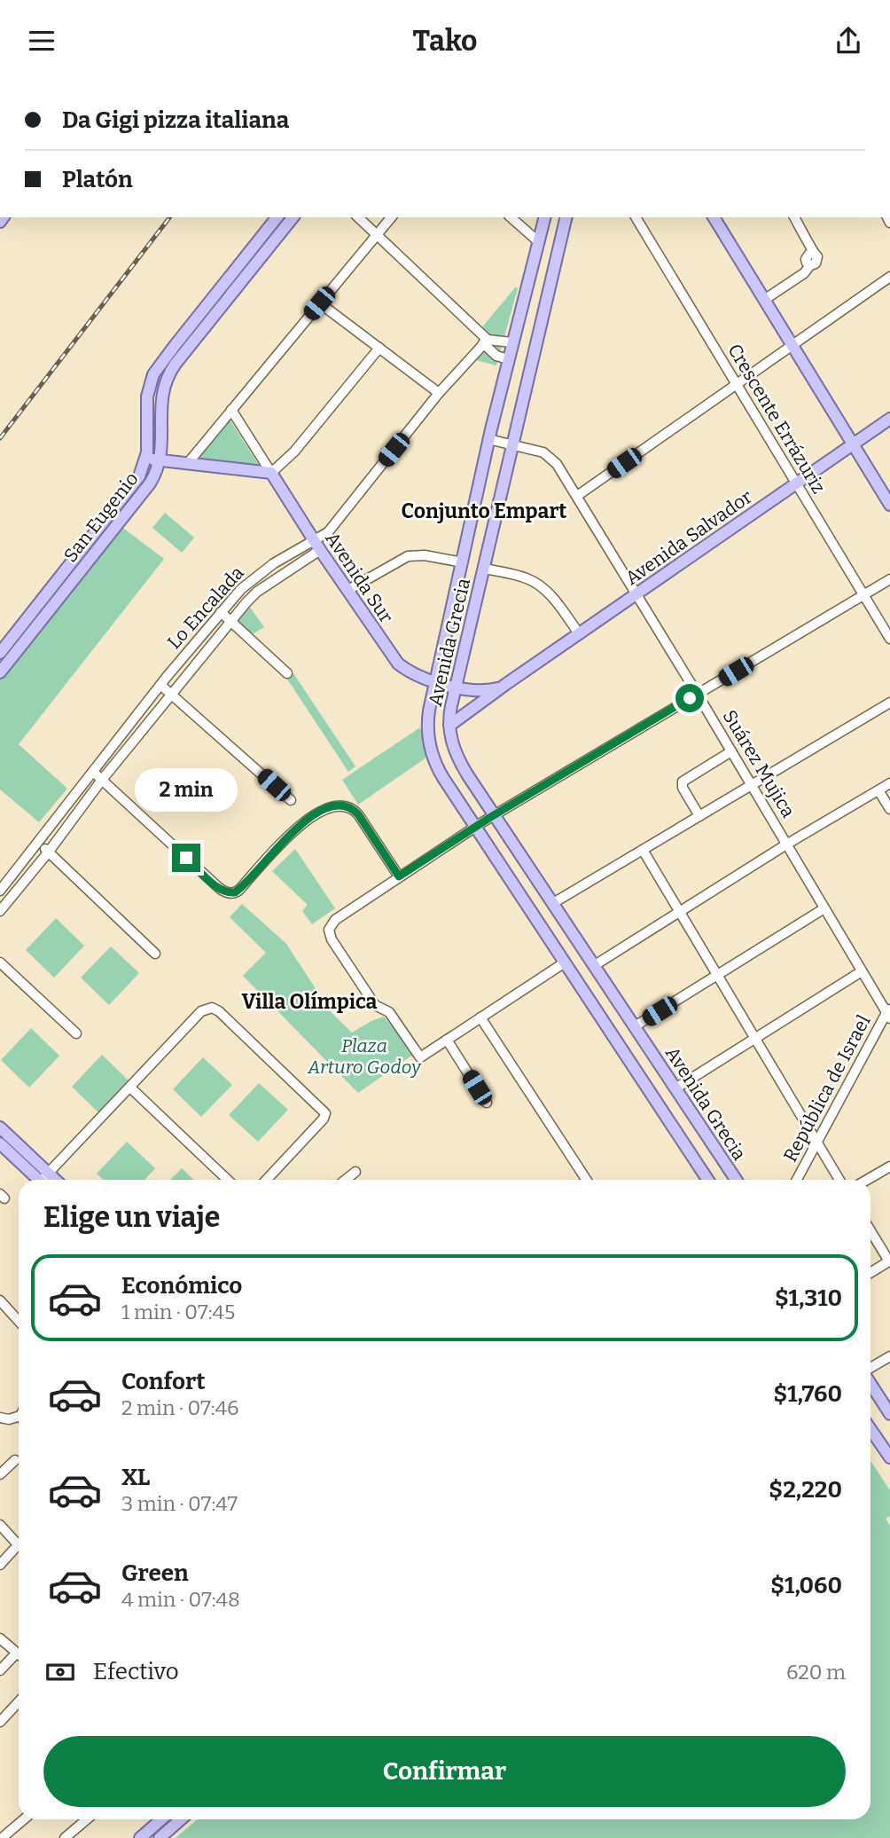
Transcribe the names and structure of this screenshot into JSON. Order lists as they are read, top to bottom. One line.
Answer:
{"streets":{"main road":["San Eugenio","Avenida Salvador","Avenida Sur","Avenida Grecia"],"street":["Crescente Errázuriz","Lo Encalada","Suárez Mujica","República de Israel"]},"crossings":[["Crescente Errázuriz","Avenida Salvador"],["Avenida Salvador","Avenida Sur"],["Avenida Salvador","Avenida Grecia"],["Avenida Salvador","Suárez Mujica"],["Avenida Sur","Lo Encalada"],["Avenida Sur","Avenida Grecia"],["Avenida Grecia","Suárez Mujica"],["Suárez Mujica","República de Israel"]],"districts":["Conjunto Empart","Villa Olímpica"],"parks":["Plaza Arturo Godoy"],"page":{"header":"Tako","banner":["Da Gigi pizza italiana","Platón"],"bubble":"2 min","heading":"Elige un viaje","list":[{"name":"Económico","note":"1 min · 07:45","value":"$1,310"},{"name":"Confort","note":"2 min · 07:46","value":"$1,760"},{"name":"XL","note":"3 min · 07:47","value":"$2,220"},{"name":"Green","note":"4 min · 07:48","value":"$1,060"}],"pay":["Efectivo","620 m"],"buttons":"Confirmar"}}
